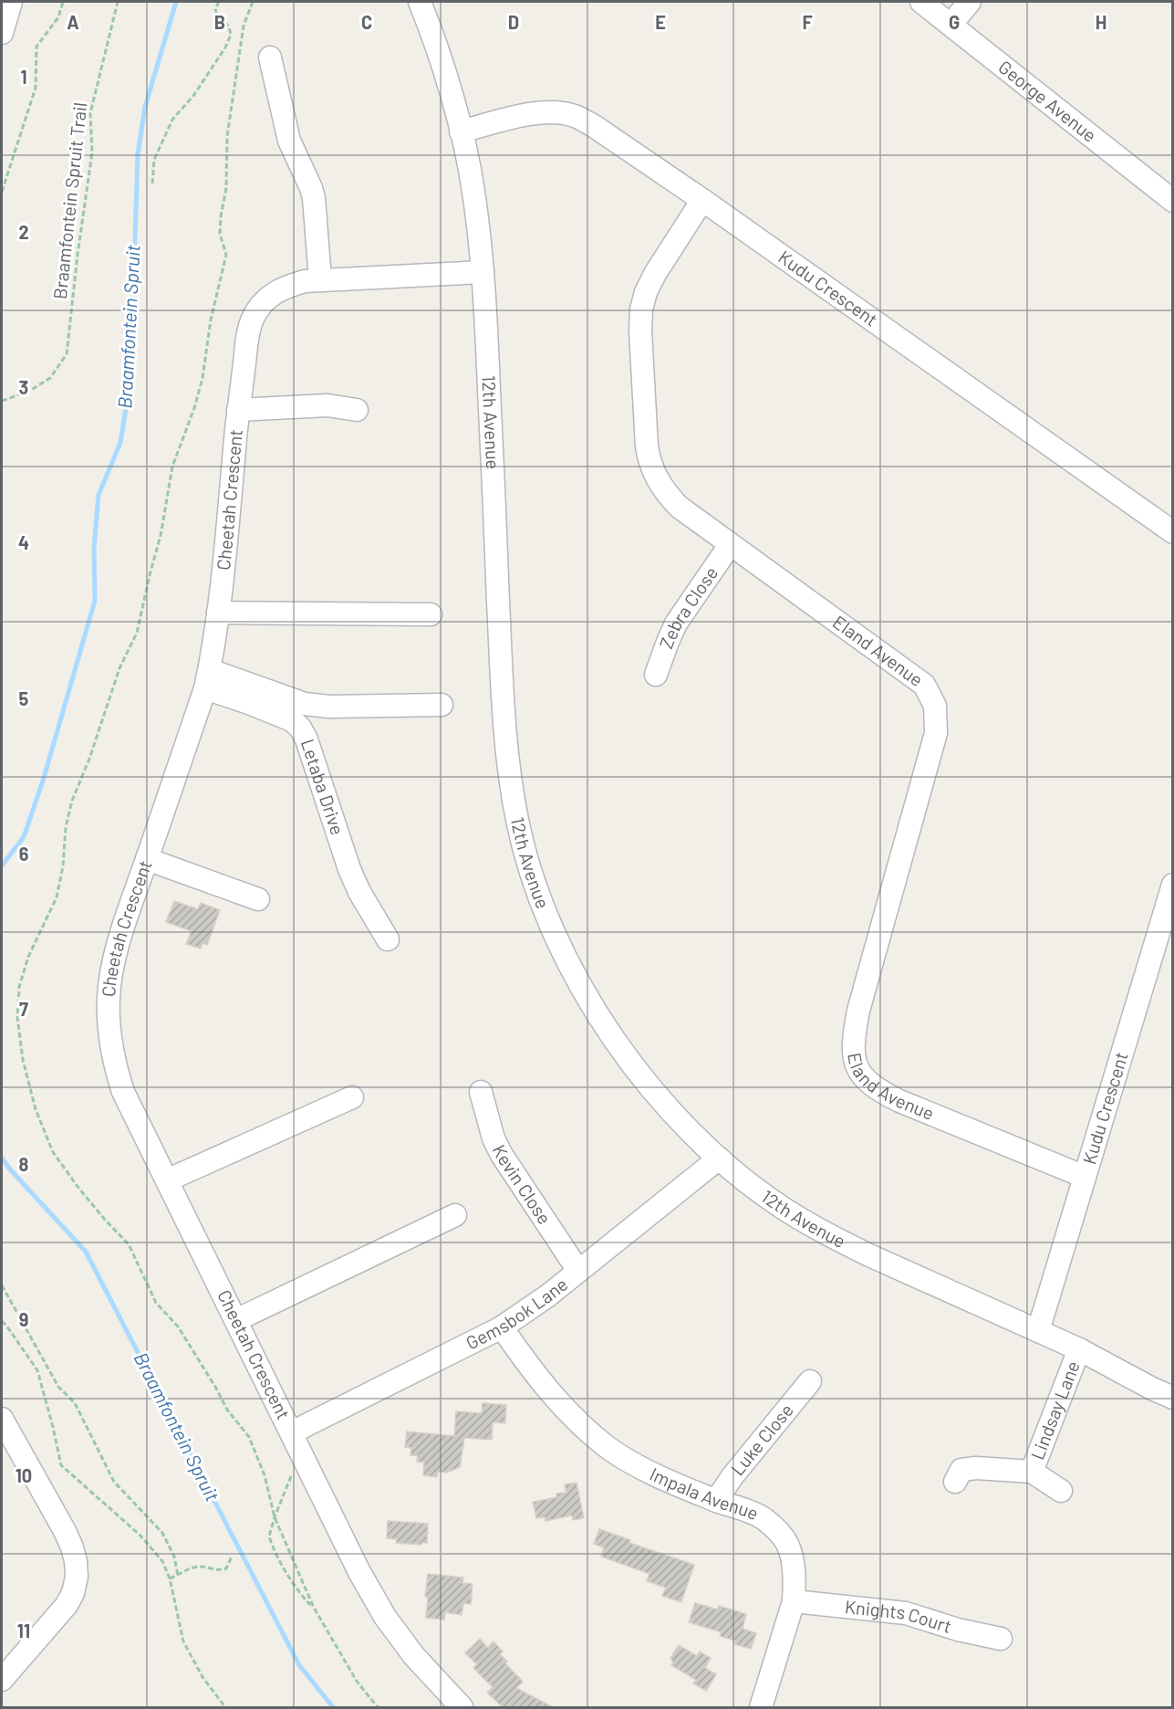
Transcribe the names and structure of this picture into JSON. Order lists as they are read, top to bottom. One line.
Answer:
{"streets":{"street":["George Avenue","Kudu Crescent","12th Avenue","Cheetah Crescent","Zebra Close","Eland Avenue","Letaba Drive","Kevin Close","Gemsbok Lane","Lindsay Lane","Luke Close","Impala Avenue","Knights Court"],"path":["Braamfontein Spruit Trail"]},"crossings":[["Kudu Crescent","12th Avenue"],["Kudu Crescent","Eland Avenue"],["12th Avenue","Cheetah Crescent"],["12th Avenue","Gemsbok Lane"],["12th Avenue","Lindsay Lane"],["Cheetah Crescent","Letaba Drive"],["Cheetah Crescent","Gemsbok Lane"],["Zebra Close","Eland Avenue"],["Kevin Close","Gemsbok Lane"],["Gemsbok Lane","Impala Avenue"],["Luke Close","Impala Avenue"],["Impala Avenue","Knights Court"]],"water":["Braamfontein Spruit"],"grid":{"columns":["A","B","C","D","E","F","G","H"],"rows":["1","2","3","4","5","6","7","8","9","10","11"]}}
